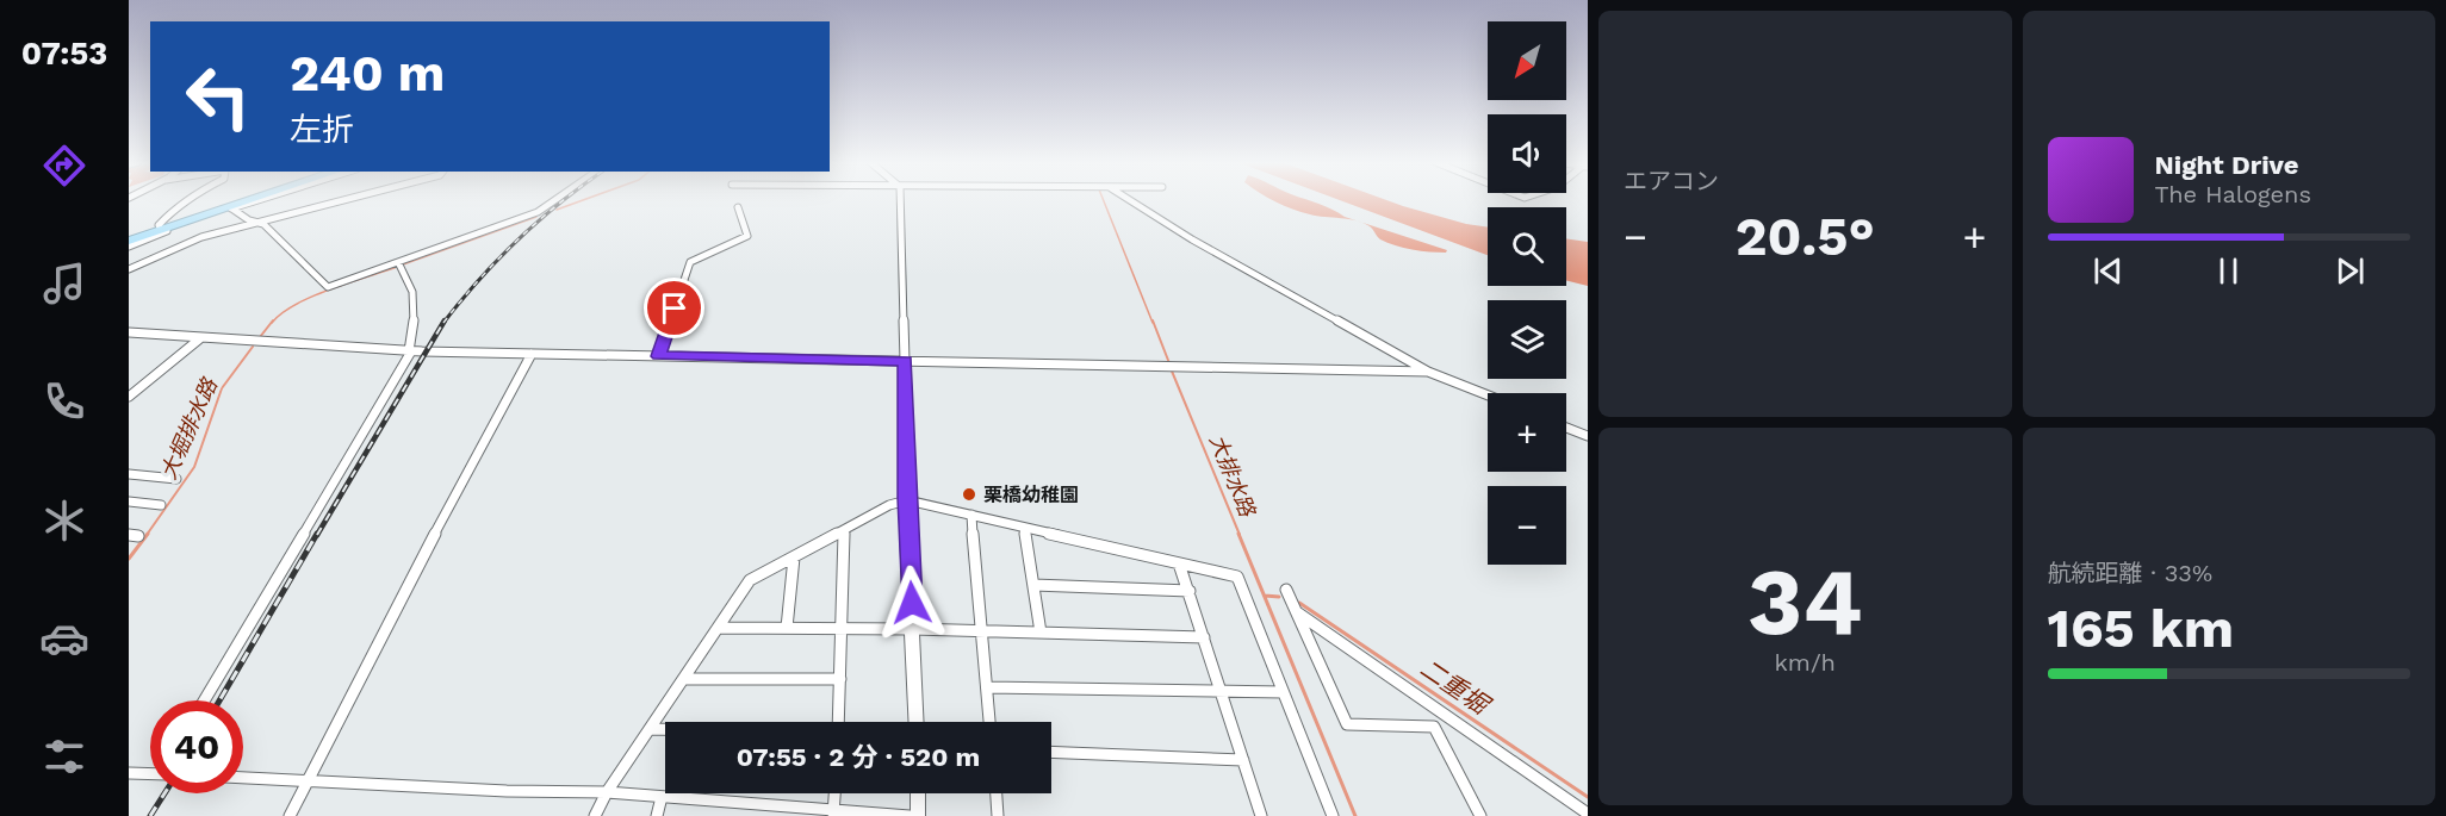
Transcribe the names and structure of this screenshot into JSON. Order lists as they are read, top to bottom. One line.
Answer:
{"water":["大堀排水路","大排水路","二重堀"],"places":["栗橋幼稚園"],"north":"bottom left","page":{"tabs":"07:53","tile":["エアコン",["34","km/h"],["航続距離 · 33%","165 km"]],"map_buttons":["+","−"],"turn":["240 m","左折"],"song":["Night Drive","The Halogens"],"heat":["−","20.5°","+"],"limit":"40","trip":"07:55 · 2 分 · 520 m"}}
